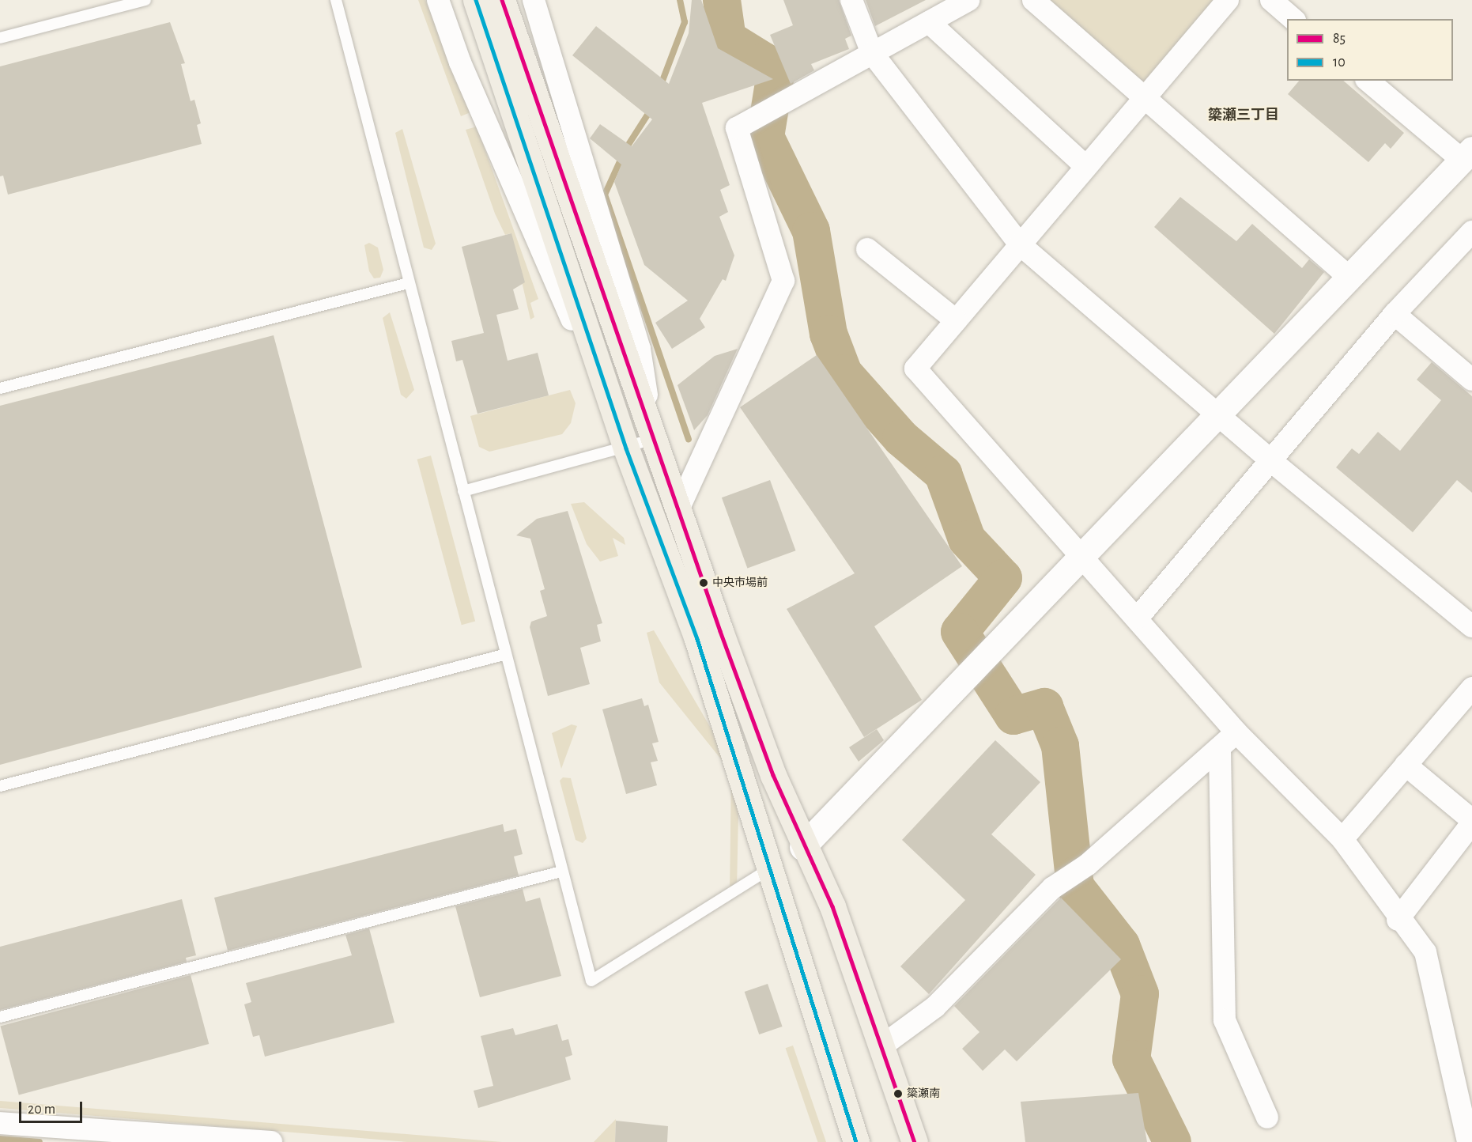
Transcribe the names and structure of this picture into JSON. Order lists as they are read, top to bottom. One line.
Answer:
{"districts":["簗瀬三丁目"],"places":["中央市場前","簗瀬南"],"lines":["transit line 85","transit line 10"],"legend":["85","10"],"scale_bar":"20 m"}
